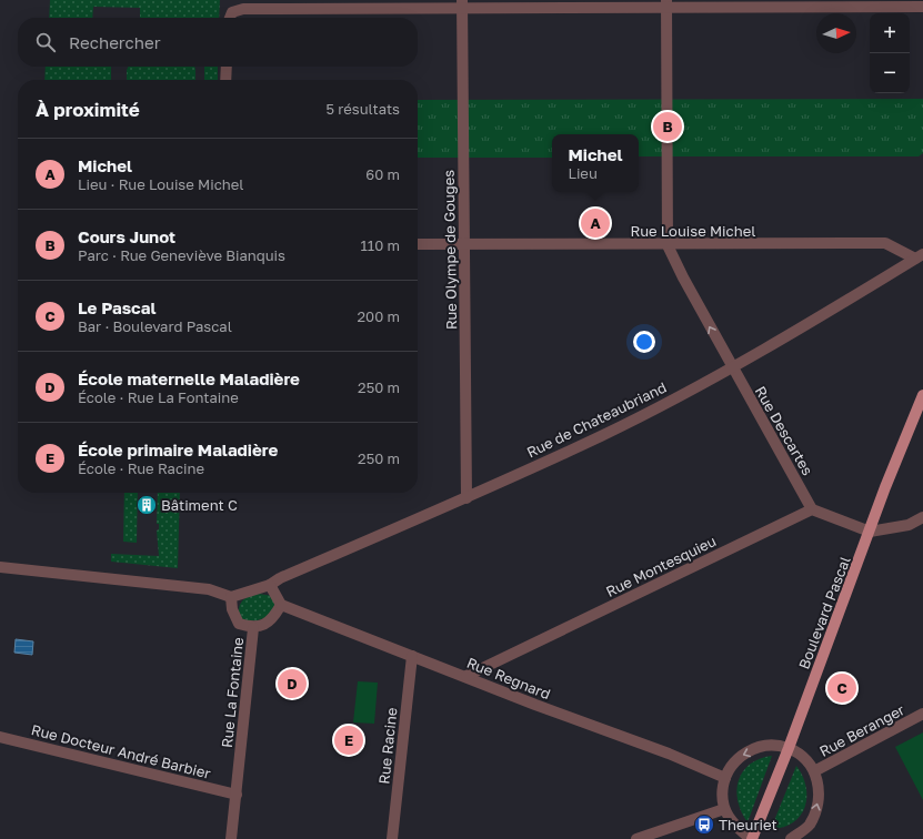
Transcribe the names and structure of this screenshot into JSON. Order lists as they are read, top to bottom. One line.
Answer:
{"streets":{"main road":["Boulevard Pascal"],"street":["Rue Louise Michel","Rue Olympe de Gouges","Rue de Chateaubriand","Rue Descartes","Rue Montesquieu","Rue Regnard","Rue La Fontaine","Rue Beranger","Rue Racine","Rue Docteur André Barbier"]},"crossings":[["Rue Louise Michel","Rue Olympe de Gouges"],["Rue Louise Michel","Rue de Chateaubriand"],["Rue Louise Michel","Rue Descartes"],["Rue Olympe de Gouges","Rue de Chateaubriand"],["Rue de Chateaubriand","Rue Descartes"],["Rue de Chateaubriand","Rue Regnard"],["Rue de Chateaubriand","Rue La Fontaine"],["Rue Descartes","Rue Montesquieu"],["Rue Montesquieu","Rue Regnard"],["Rue Regnard","Rue La Fontaine"],["Rue Regnard","Rue Racine"],["Rue La Fontaine","Rue Docteur André Barbier"]],"one_way":["Rue Descartes"],"places":{"building":["Bâtiment C"],"bus stop":["Theuriet"]},"north":"right","page":{"map_buttons":["+","−"],"search":"Rechercher","heading":["À proximité","5 résultats"],"pins":["B","A","D","C","E"],"popup":["Michel","Lieu"],"list":[{"mark":"A","name":"Michel","note":"Lieu · Rue Louise Michel","value":"60 m"},{"mark":"B","name":"Cours Junot","note":"Parc · Rue Geneviève Bianquis","value":"110 m"},{"mark":"C","name":"Le Pascal","note":"Bar · Boulevard Pascal","value":"200 m"},{"mark":"D","name":"École maternelle Maladière","note":"École · Rue La Fontaine","value":"250 m"},{"mark":"E","name":"École primaire Maladière","note":"École · Rue Racine","value":"250 m"}]}}
